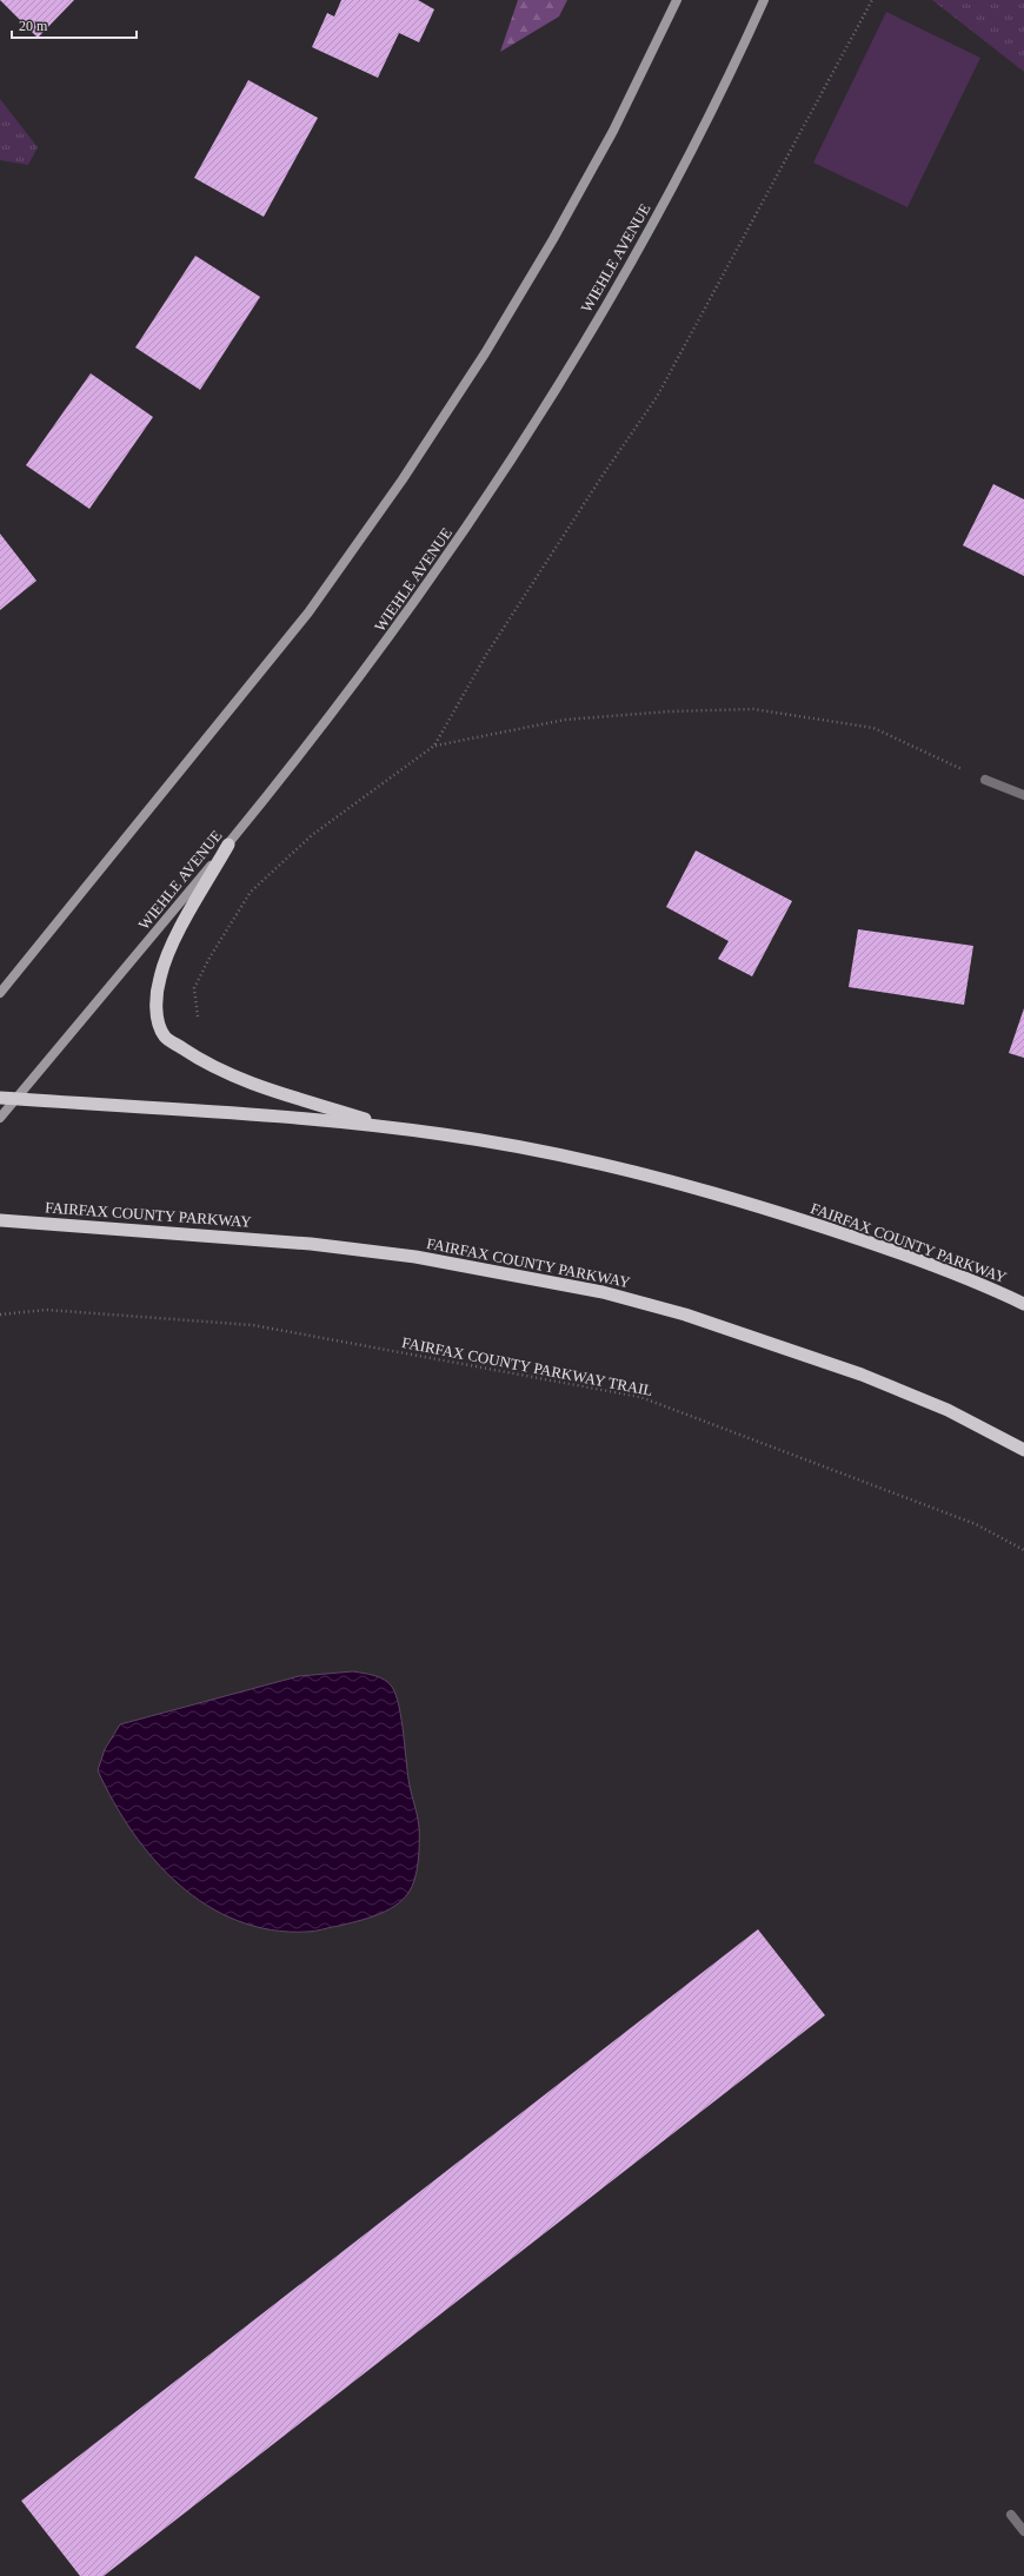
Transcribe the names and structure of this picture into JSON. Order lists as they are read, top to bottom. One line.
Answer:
{"streets":{"highway":["FAIRFAX COUNTY PARKWAY"],"main road":["WIEHLE AVENUE"],"path":["FAIRFAX COUNTY PARKWAY TRAIL"]},"crossings":[["WIEHLE AVENUE","FAIRFAX COUNTY PARKWAY"]],"scale_bar":"20 m"}
